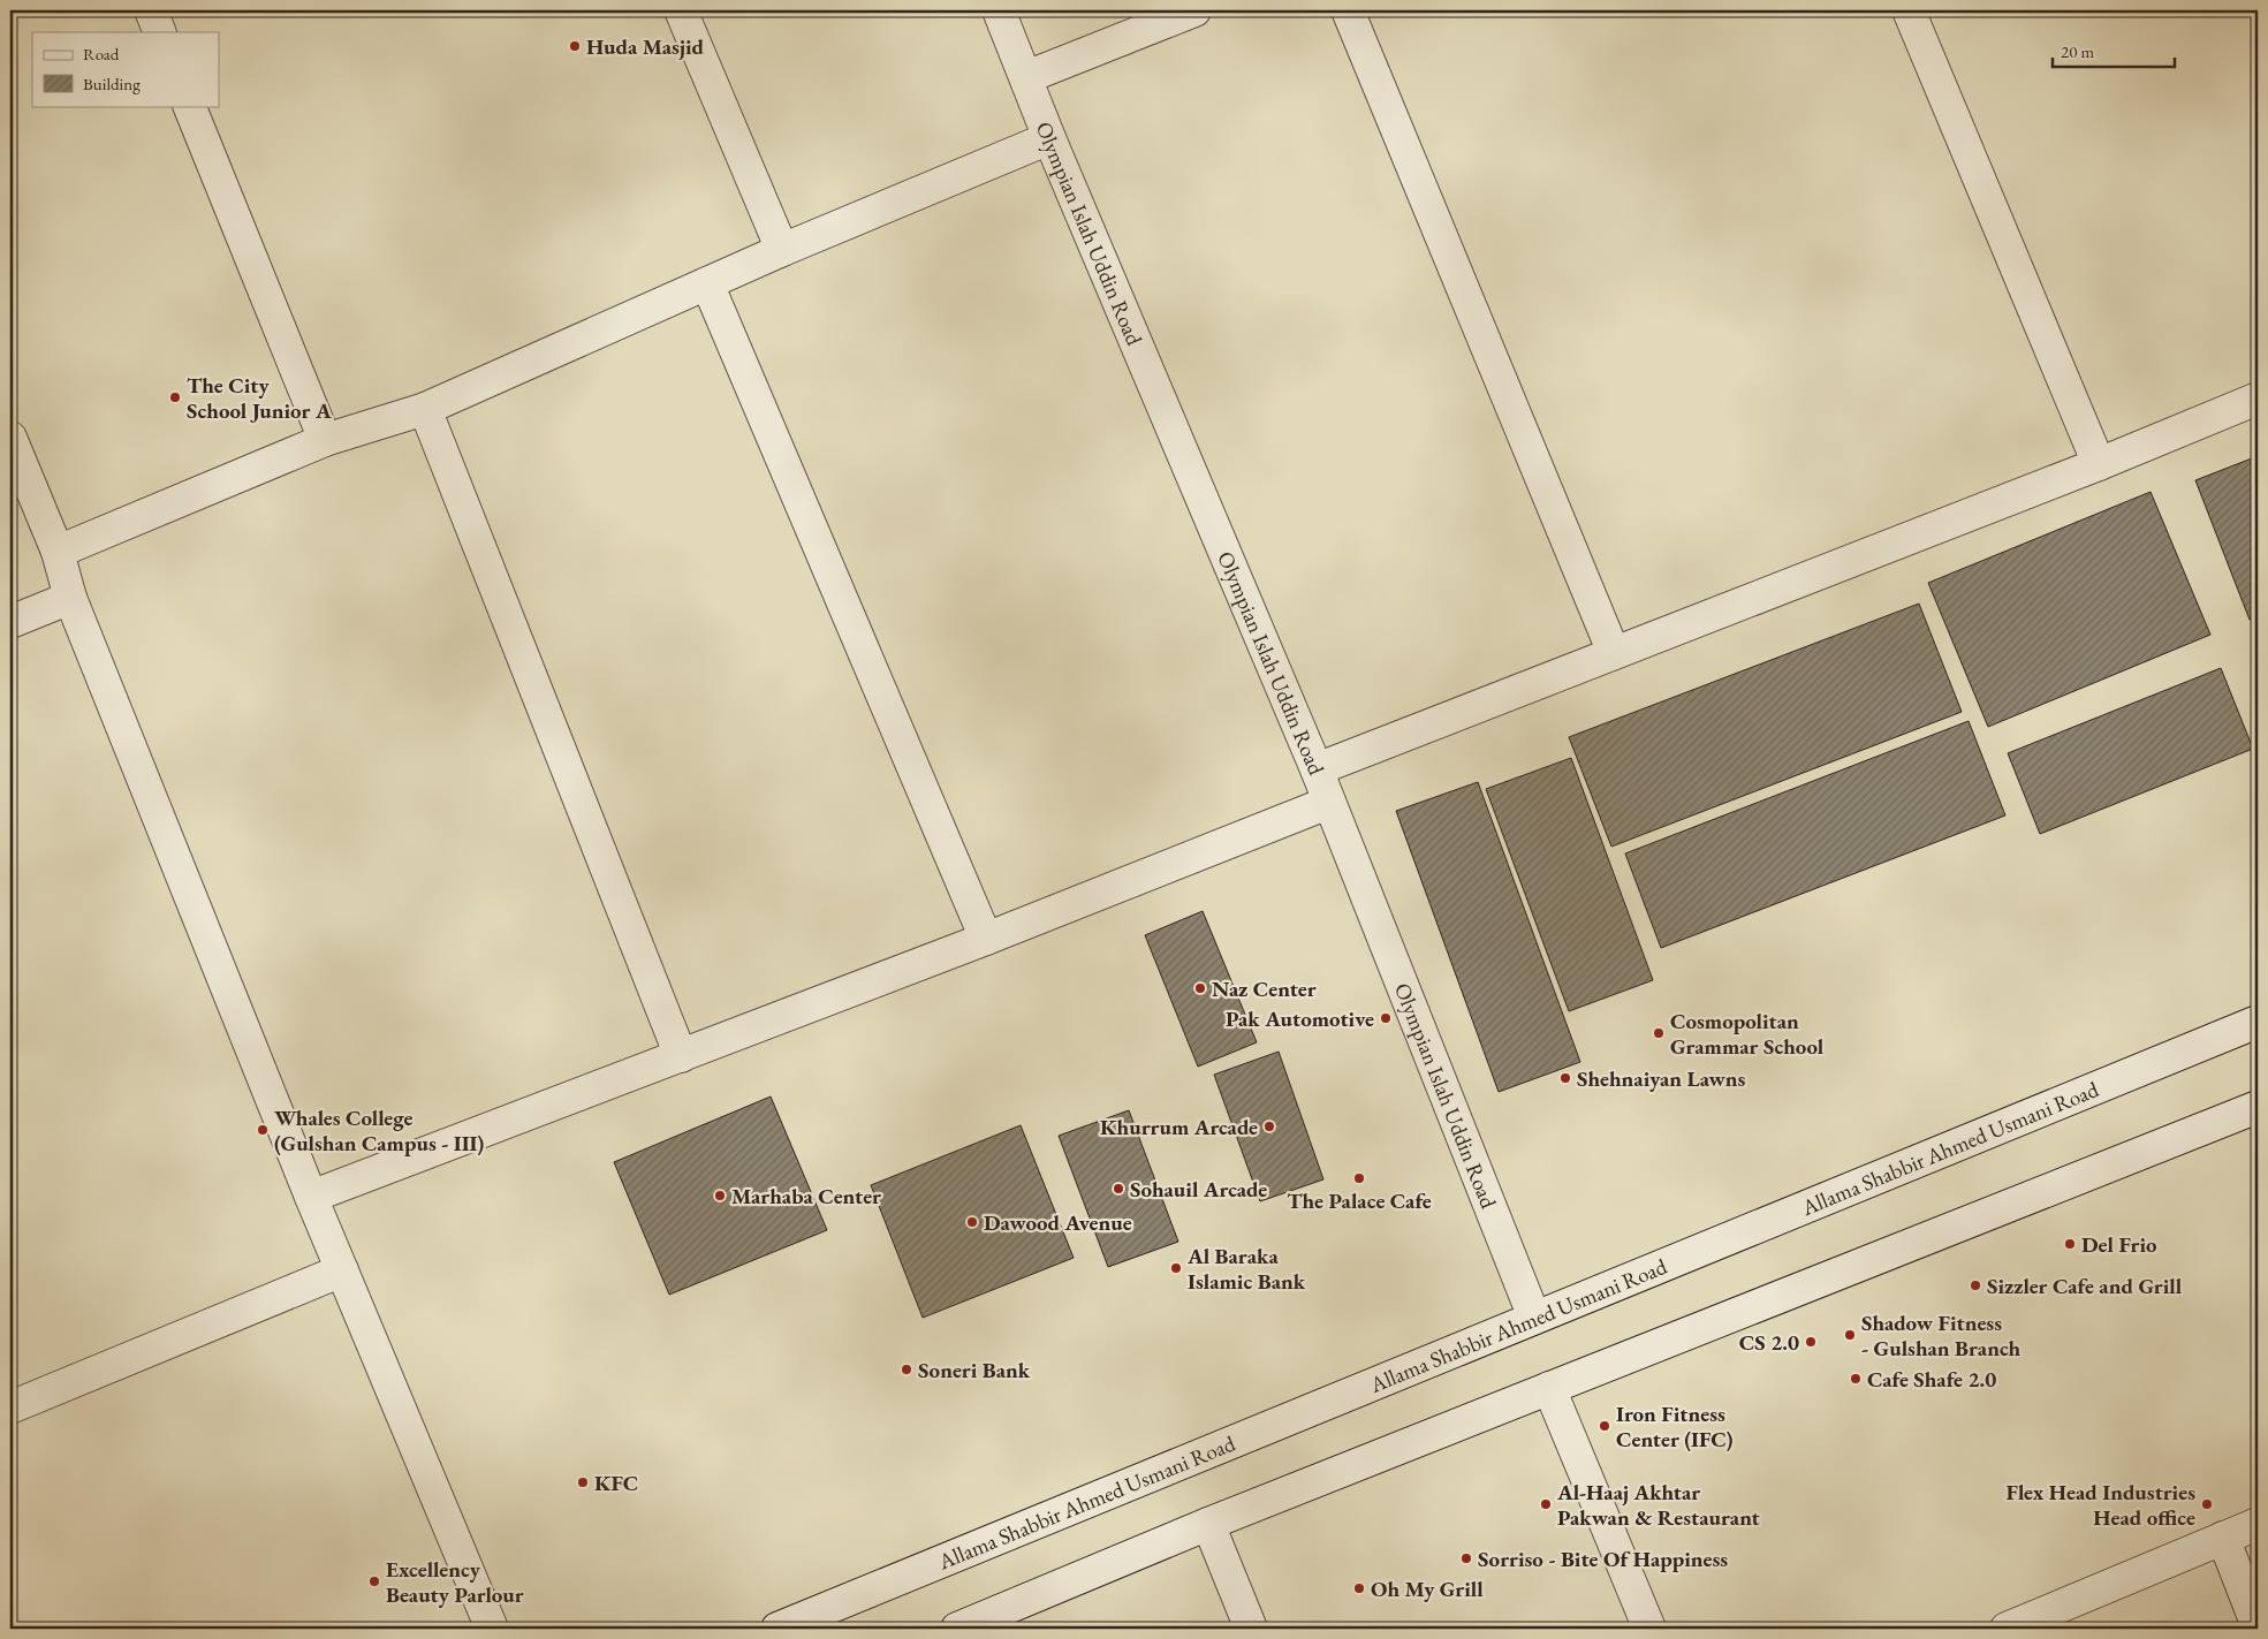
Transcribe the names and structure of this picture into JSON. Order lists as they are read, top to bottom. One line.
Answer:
{"streets":{"street":["Olympian Islah Uddin Road","Allama Shabbir Ahmed Usmani Road"]},"crossings":[["Olympian Islah Uddin Road","Allama Shabbir Ahmed Usmani Road"]],"places":["Huda Masjid","The City School Junior A","Naz Center","Pak Automotive","Cosmopolitan Grammar School","Shehnaiyan Lawns","Khurrum Arcade","Whales College (Gulshan Campus - III)","The Palace Cafe","Sohauil Arcade","Marhaba Center","Dawood Avenue","Del Frio","Al Baraka Islamic Bank","Sizzler Cafe and Grill","Shadow Fitness - Gulshan Branch","CS 2.0","Soneri Bank","Cafe Shafe 2.0","Iron Fitness Center (IFC)","KFC","Al-Haaj Akhtar Pakwan & Restaurant","Flex Head Industries Head office","Sorriso - Bite Of Happiness","Excellency Beauty Parlour","Oh My Grill"],"legend":["Road","Building"],"scale_bar":"20 m"}
